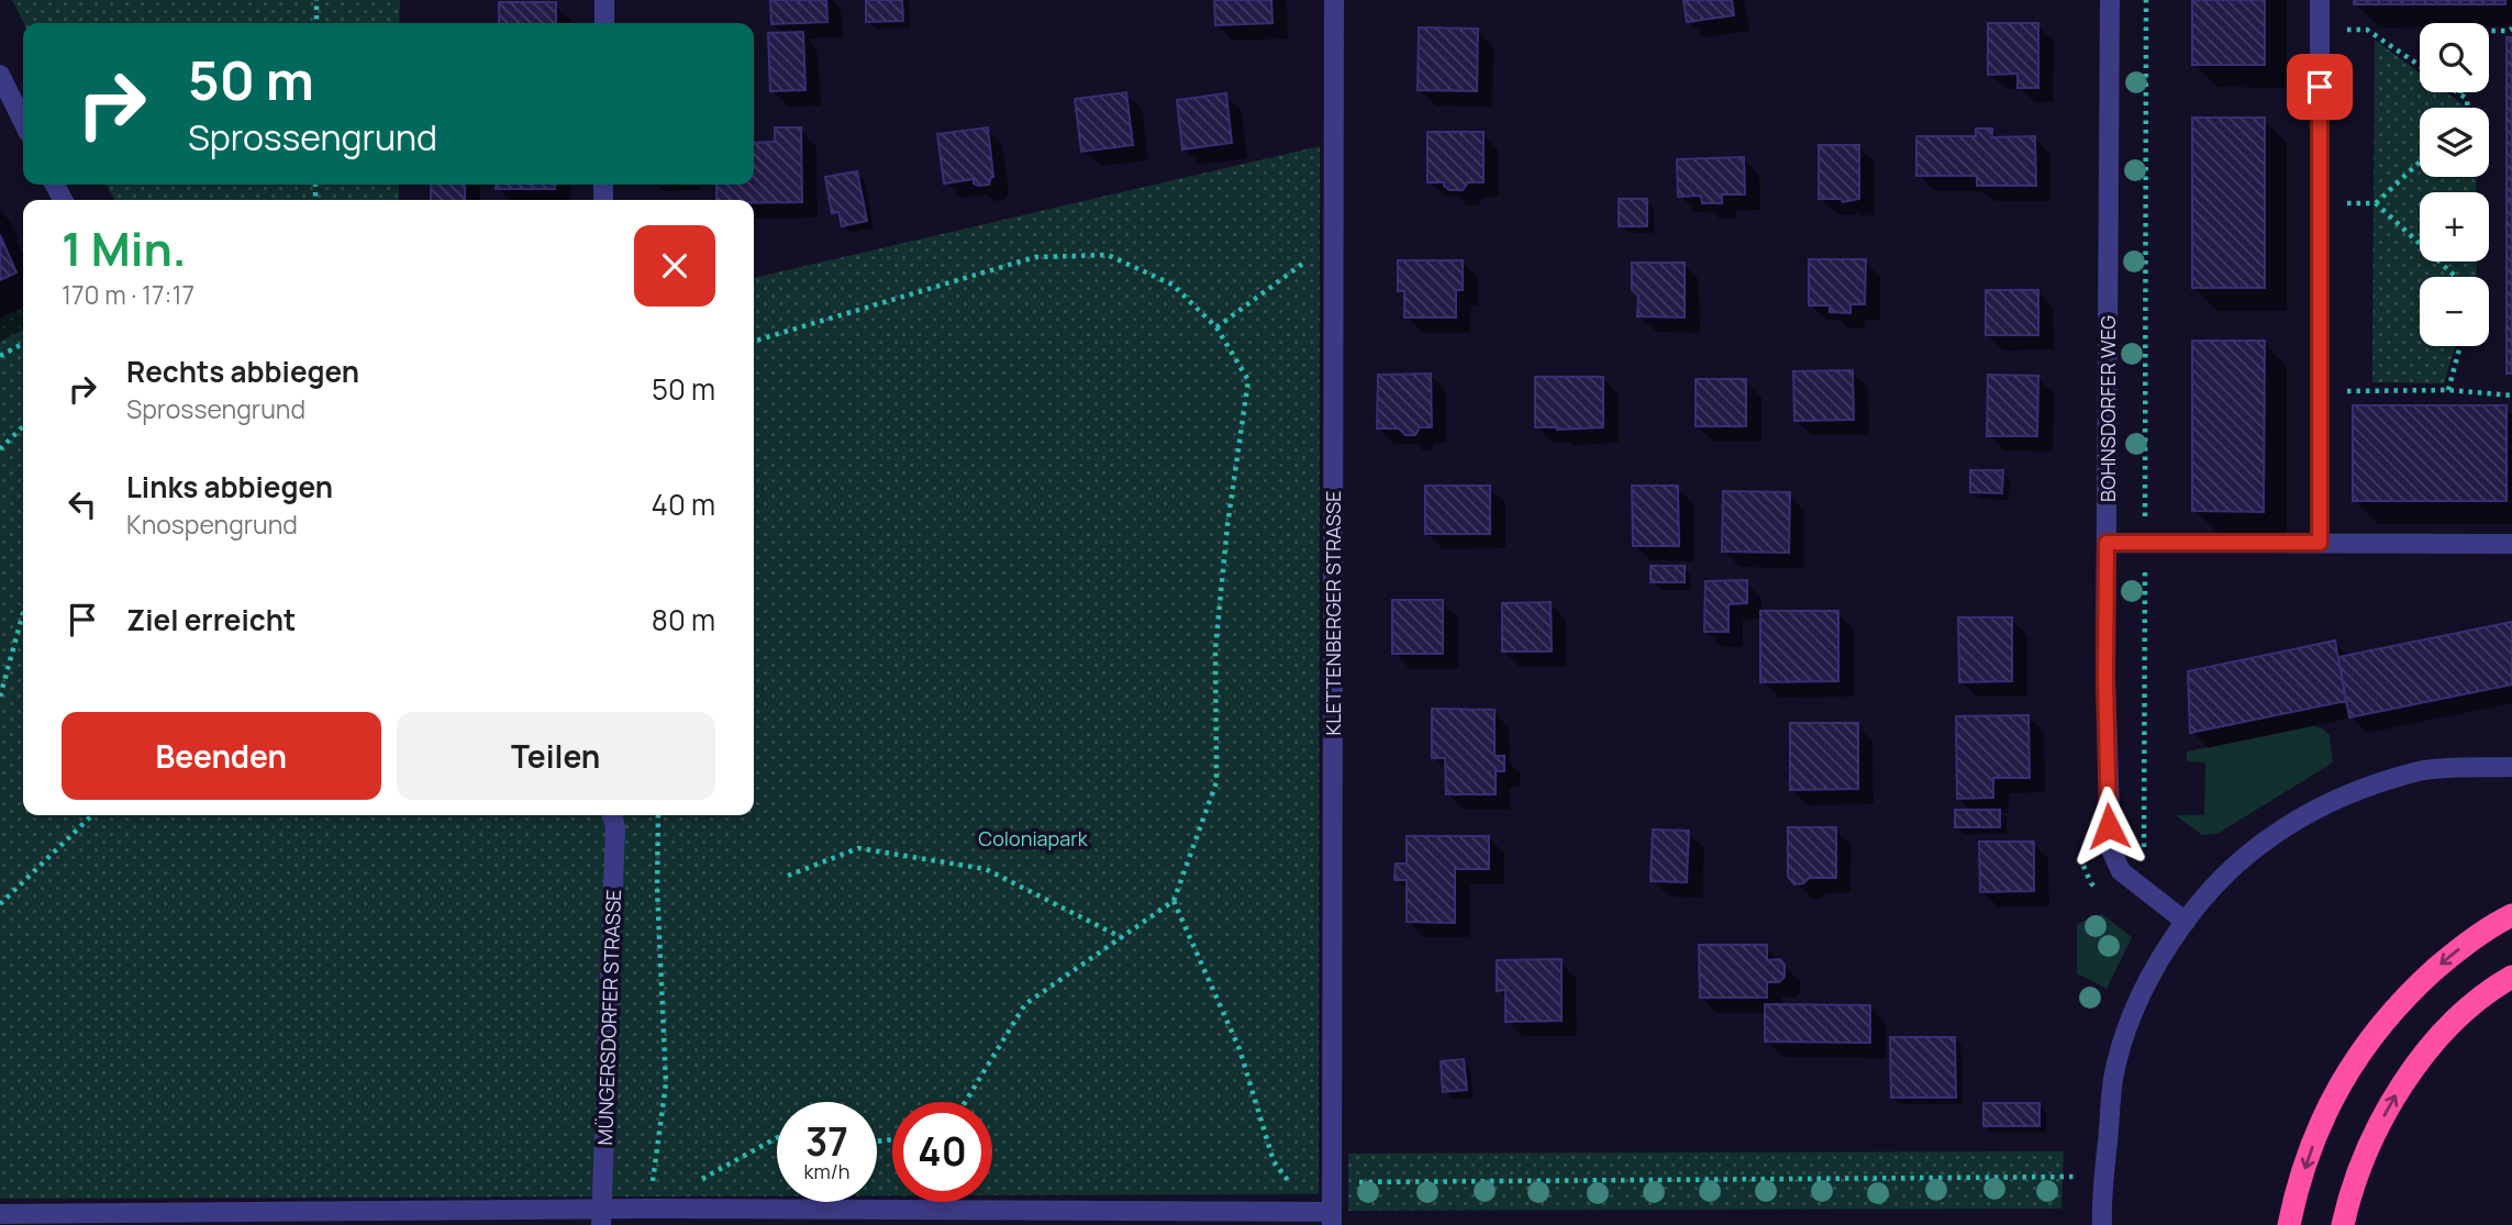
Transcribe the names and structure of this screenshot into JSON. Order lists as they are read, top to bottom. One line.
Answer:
{"streets":{"street":["BOHNSDORFER WEG","KLETTENBERGER STRASSE","MÜNGERSDORFER STRASSE"]},"parks":["Coloniapark"],"page":{"map_buttons":["+","−"],"turn":["50 m","Sprossengrund"],"heading":["1 Min.","170 m · 17:17"],"list":[{"name":"Rechts abbiegen","note":"Sprossengrund","value":"50 m"},{"name":"Links abbiegen","note":"Knospengrund","value":"40 m"},{"name":"Ziel erreicht","value":"80 m"}],"buttons":["Beenden","Teilen"],"speed":"37 km/h","limit":"40"}}
